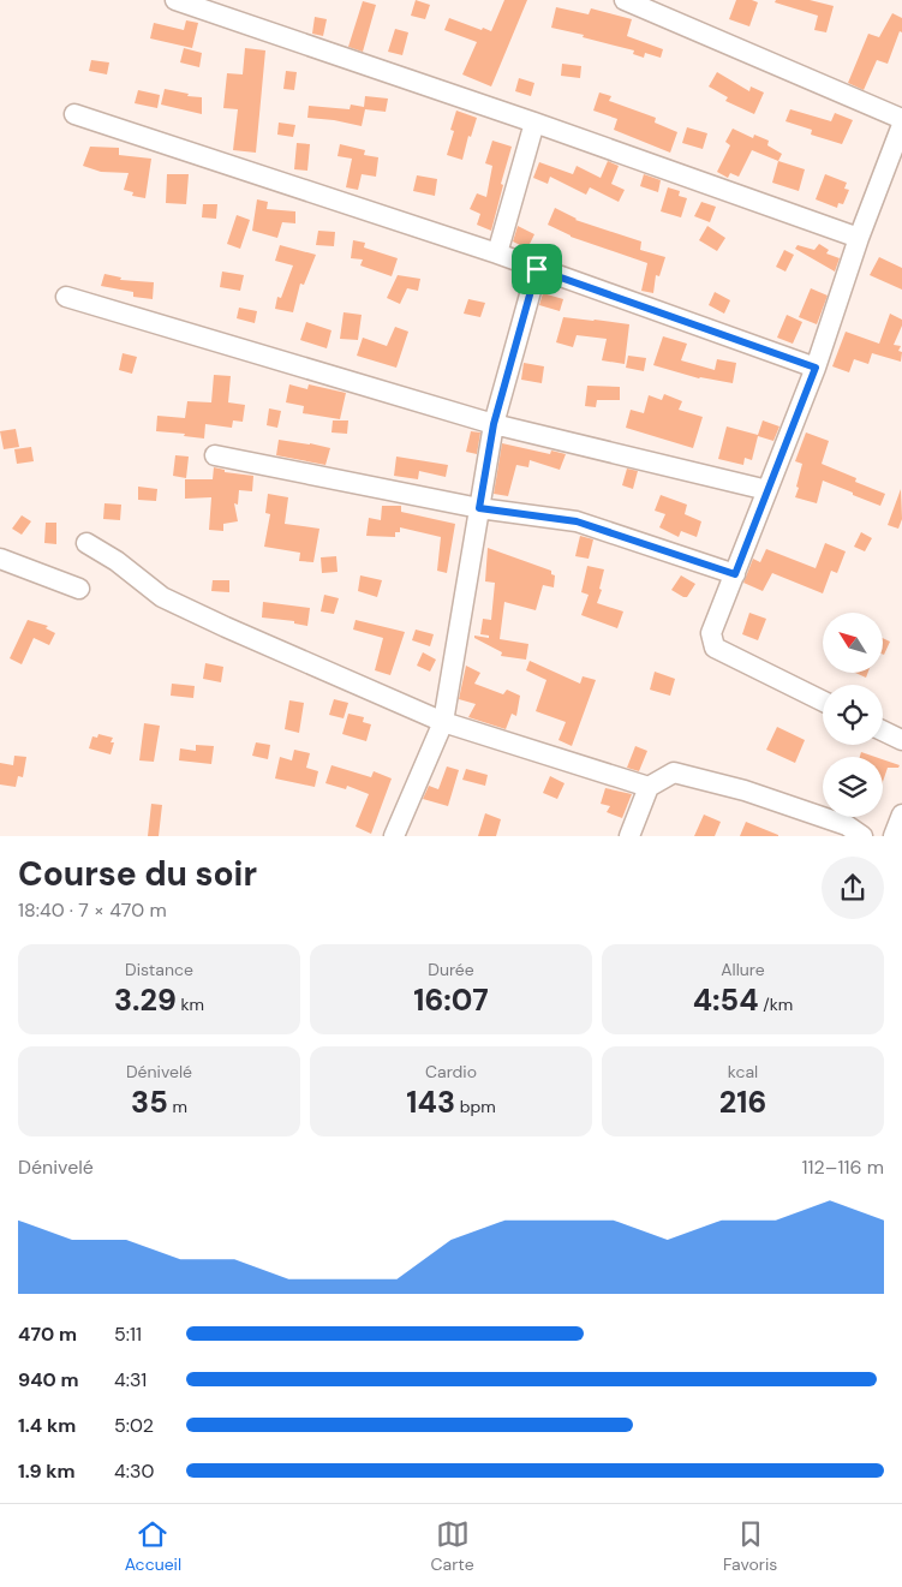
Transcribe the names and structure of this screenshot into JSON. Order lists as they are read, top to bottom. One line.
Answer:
{"north":"top left","page":{"heading":["Course du soir","18:40 · 7 × 470 m"],"stats":[["Distance","3.29 km"],["Durée","16:07"],["Allure","4:54 /km"],["Dénivelé","35 m"],["Cardio","143 bpm"],["kcal","216"]],"chart":["Dénivelé","112–116 m"],"list":[{"name":"470 m","note":"5:11"},{"name":"940 m","note":"4:31"},{"name":"1.4 km","note":"5:02"},{"name":"1.9 km","note":"4:30"}],"tabs":["Accueil","Carte","Favoris"]}}
